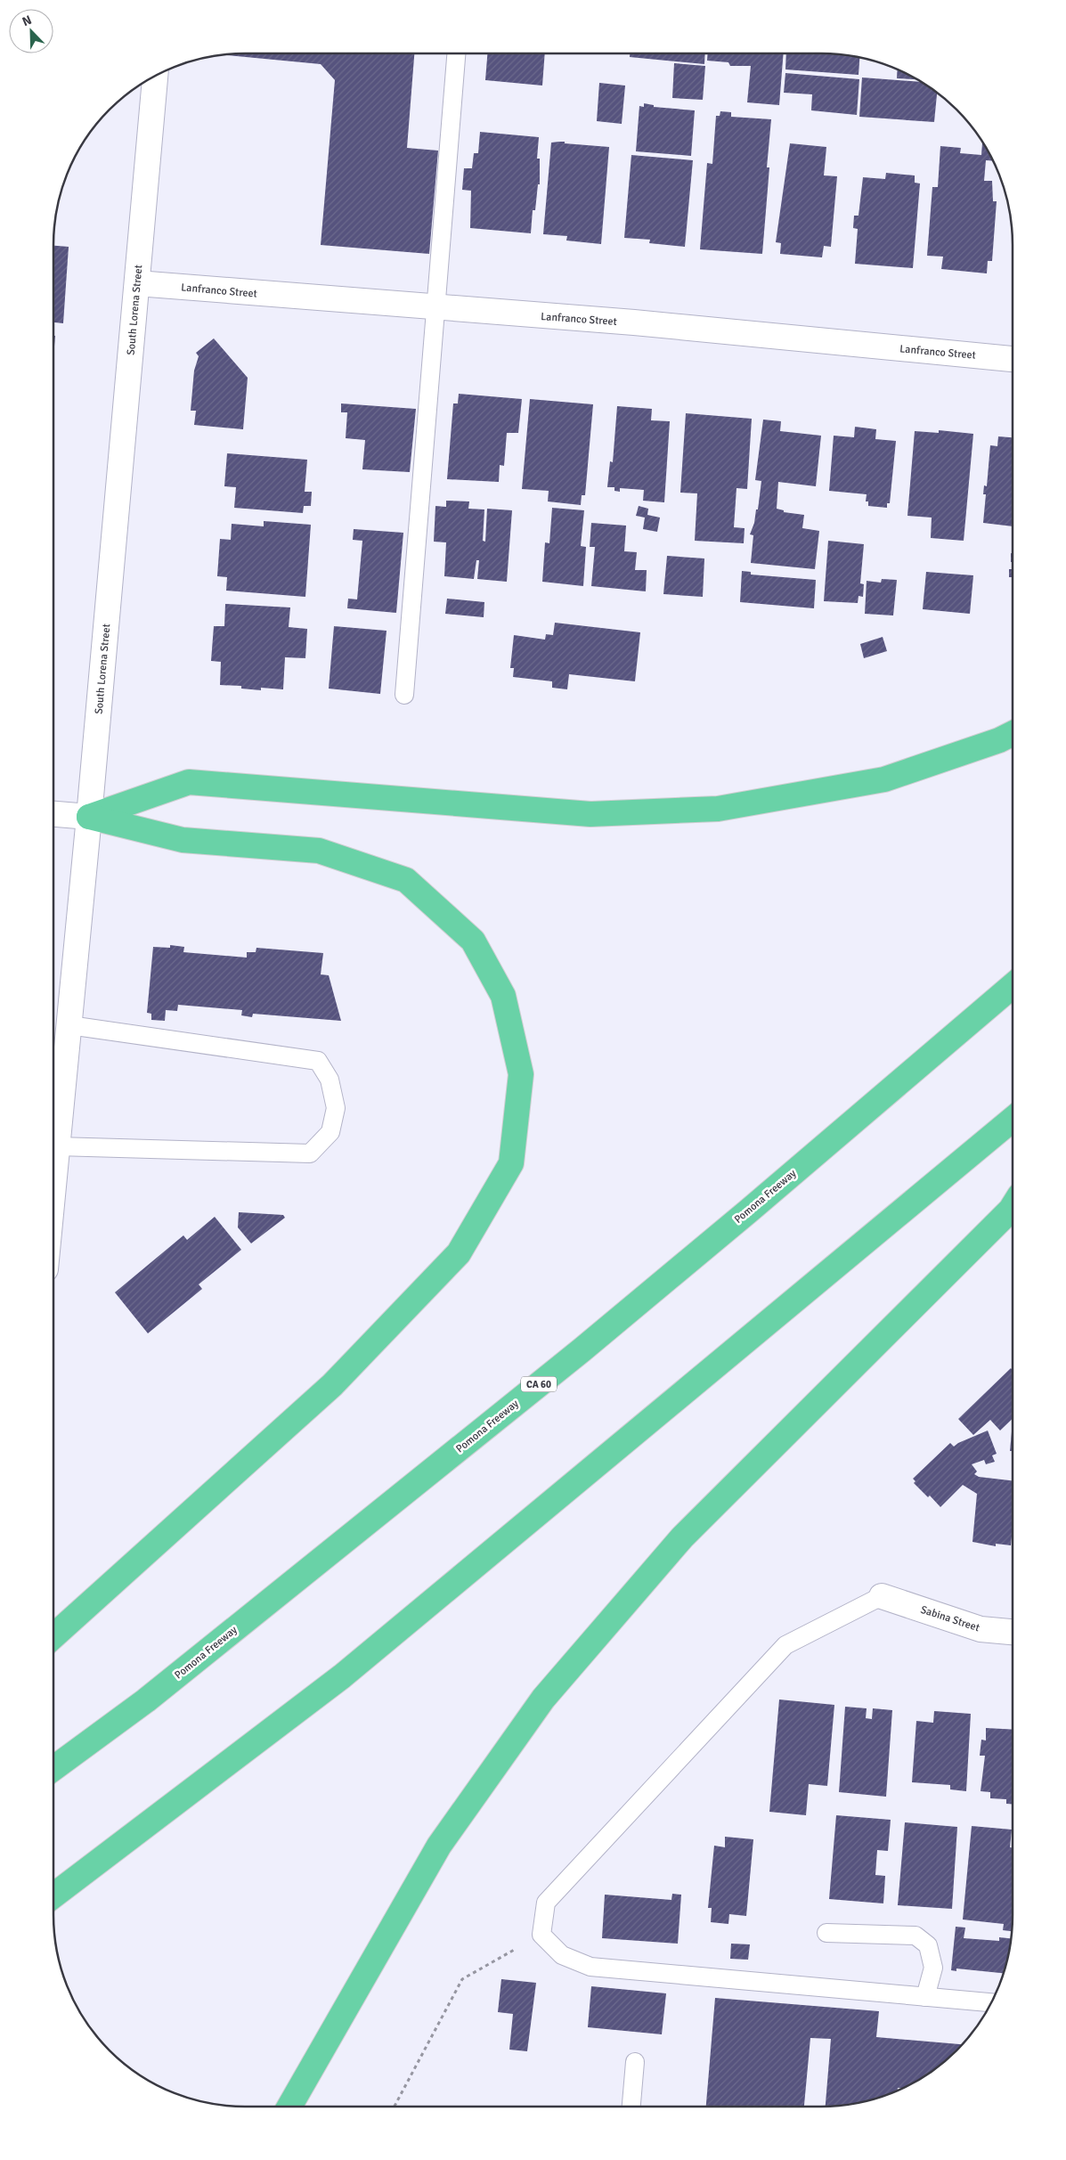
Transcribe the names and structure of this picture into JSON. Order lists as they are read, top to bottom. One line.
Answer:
{"streets":{"highway":["Pomona Freeway","CA 60"],"main road":["Lanfranco Street","South Lorena Street","Sabina Street"]},"crossings":[["Lanfranco Street","South Lorena Street"]],"north":"top left"}
